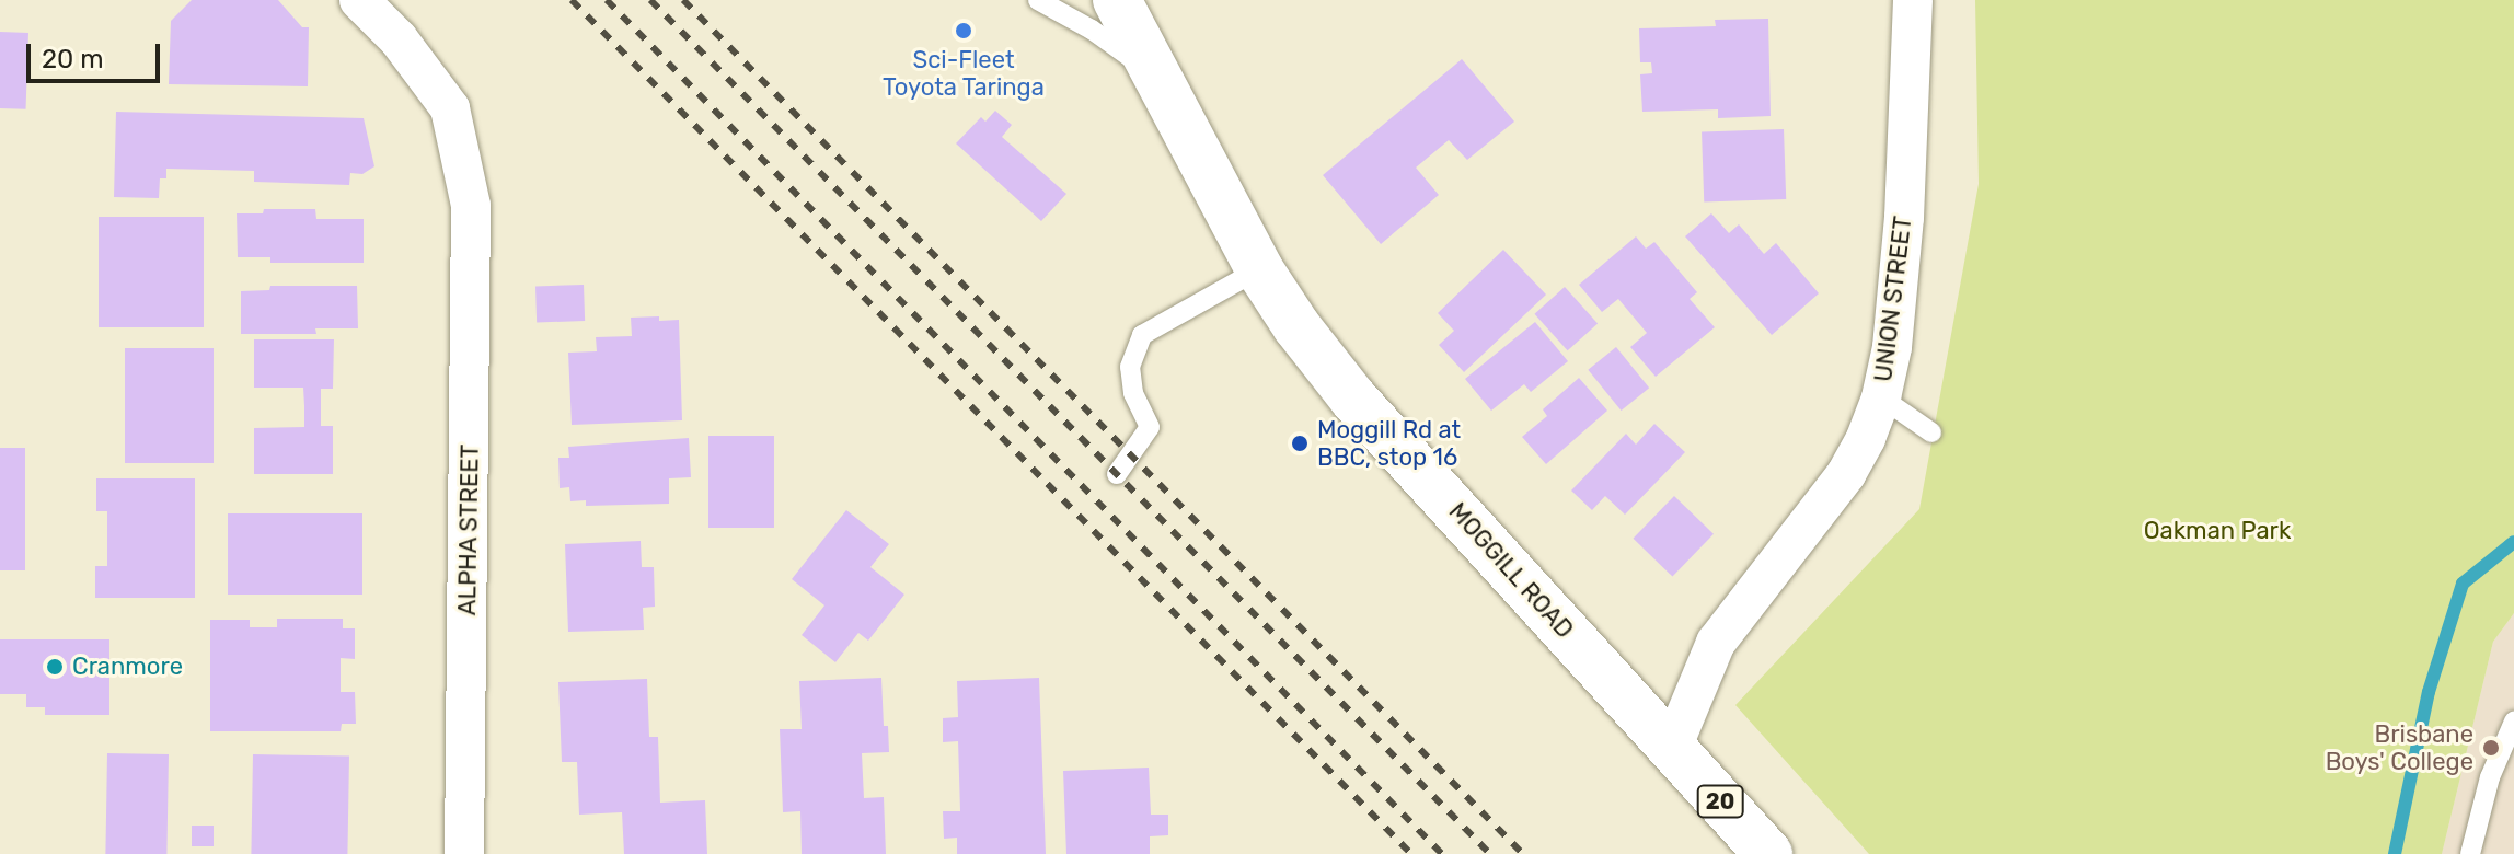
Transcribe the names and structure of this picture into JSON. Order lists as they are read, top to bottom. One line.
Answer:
{"streets":{"highway":["MOGGILL ROAD","20"],"street":["UNION STREET","ALPHA STREET"]},"crossings":[["UNION STREET","MOGGILL ROAD"]],"parks":["Oakman Park"],"places":["Sci-Fleet Toyota Taringa","Moggill Rd at BBC, stop 16","Cranmore","Brisbane Boys' College"],"scale_bar":"20 m"}
